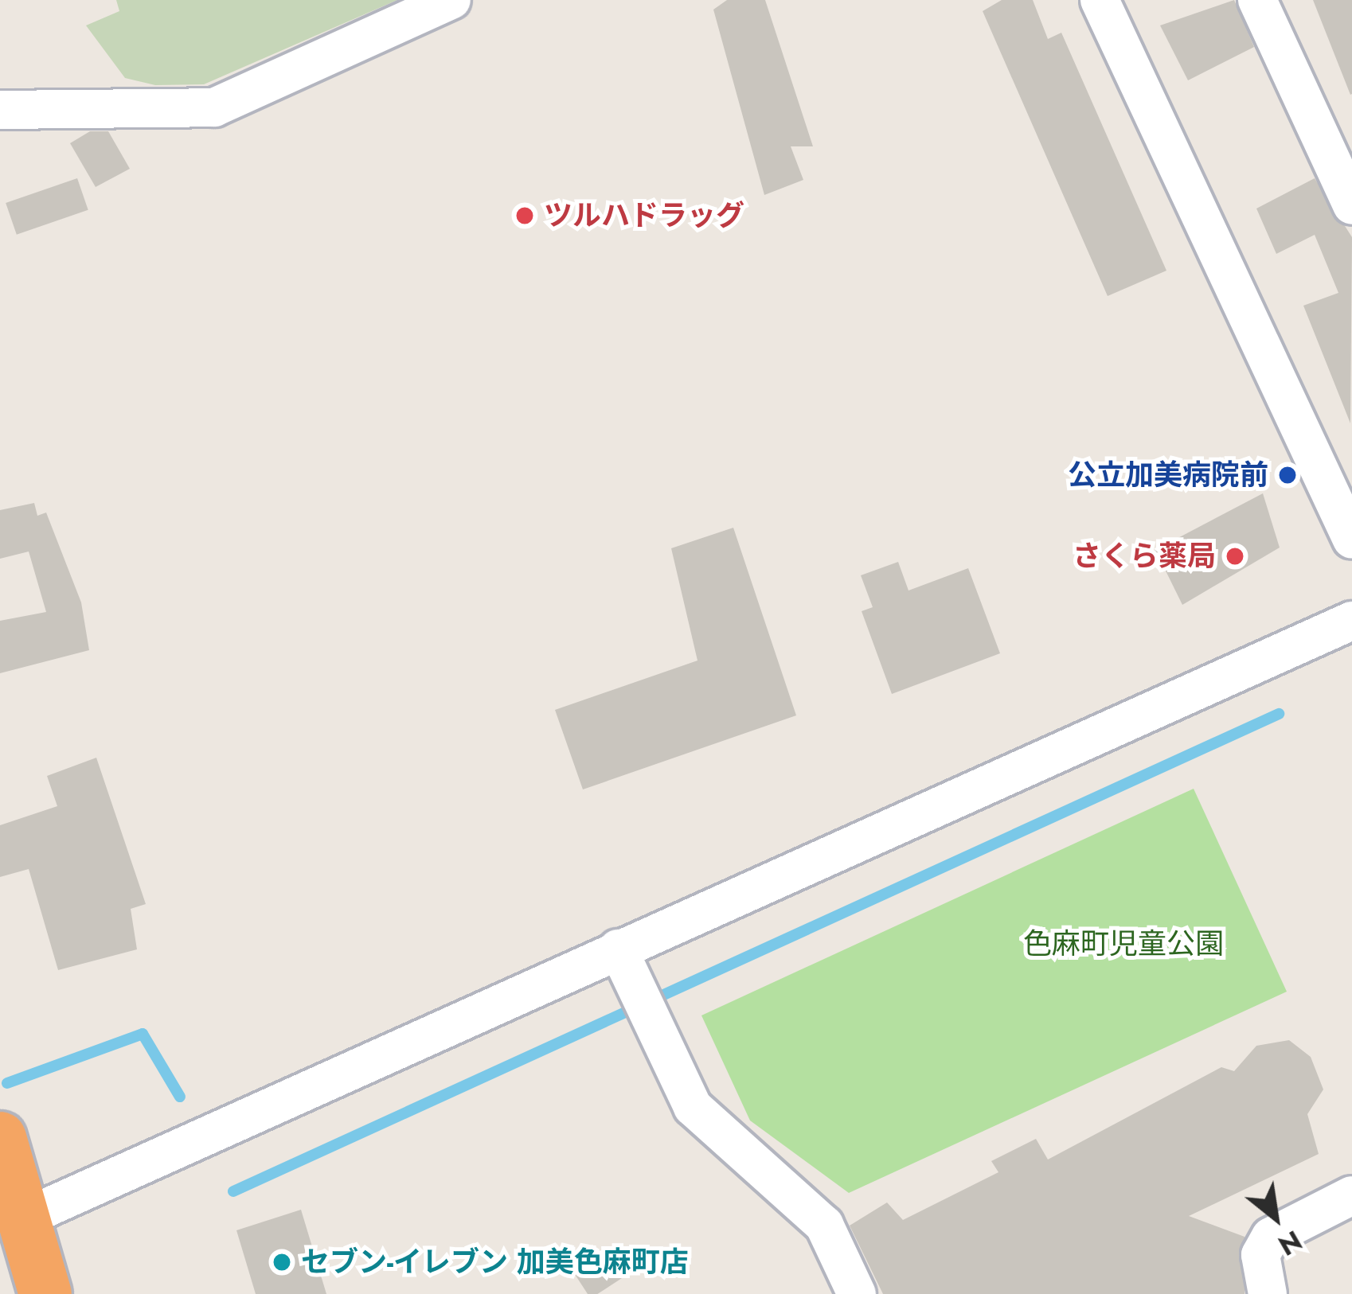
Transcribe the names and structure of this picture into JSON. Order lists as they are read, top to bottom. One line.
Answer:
{"parks":["色麻町児童公園"],"places":["ツルハドラッグ","公立加美病院前","さくら薬局","セブン-イレブン 加美色麻町店"],"north":"bottom right"}
